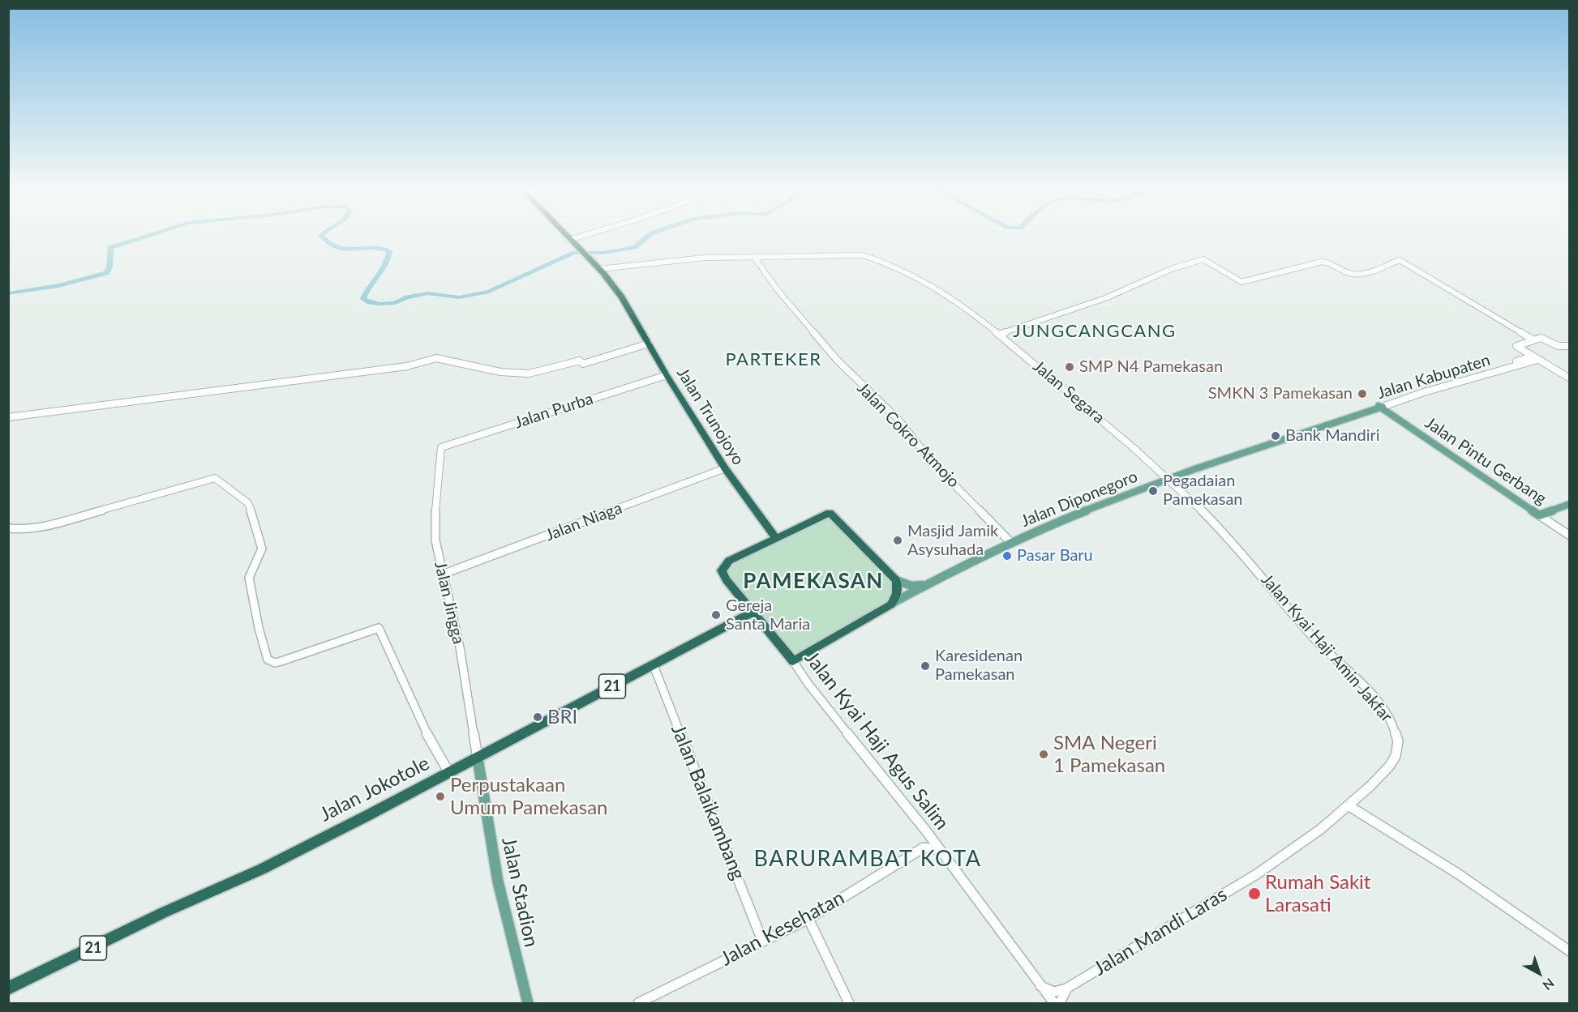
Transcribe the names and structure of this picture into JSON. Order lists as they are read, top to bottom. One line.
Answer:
{"streets":{"highway":["Jalan Trunojoyo","21","Jalan Kyai Haji Agus Salim","Jalan Jokotole"],"main road":["Jalan Kabupaten","Jalan Pintu Gerbang","Jalan Diponegoro","Jalan Stadion","Jalan Kesehatan"],"street":["Jalan Segara","Jalan Purba","Jalan Cokro Atmojo","Jalan Niaga","Jalan Jingga","Jalan Kyai Haji Amin Jakfar","Jalan Balaikambang","Jalan Mandi Laras"]},"crossings":[["Jalan Kabupaten","Jalan Segara"],["Jalan Kabupaten","Jalan Pintu Gerbang"],["Jalan Kabupaten","Jalan Diponegoro"],["Jalan Kabupaten","Jalan Kyai Haji Amin Jakfar"],["Jalan Segara","Jalan Cokro Atmojo"],["Jalan Segara","Jalan Diponegoro"],["Jalan Segara","Jalan Kyai Haji Amin Jakfar"],["Jalan Purba","Jalan Trunojoyo"],["Jalan Purba","Jalan Jingga"],["Jalan Trunojoyo","Jalan Niaga"],["Jalan Trunojoyo","Jalan Kyai Haji Agus Salim"],["Jalan Cokro Atmojo","Jalan Diponegoro"],["Jalan Diponegoro","Jalan Kyai Haji Amin Jakfar"],["Jalan Niaga","Jalan Jingga"],["Jalan Jingga","Jalan Jokotole"],["Jalan Jingga","Jalan Stadion"],["Jalan Kyai Haji Amin Jakfar","Jalan Mandi Laras"],["Jalan Kyai Haji Agus Salim","Jalan Jokotole"],["Jalan Jokotole","Jalan Balaikambang"],["Jalan Jokotole","Jalan Stadion"],["Jalan Balaikambang","Jalan Kesehatan"]],"districts":["JUNGCANGCANG","PARTEKER","PAMEKASAN","BARURAMBAT KOTA"],"places":["SMP N4 Pamekasan","SMKN 3 Pamekasan","Bank Mandiri","Pegadaian Pamekasan","Masjid Jamik Asysuhada","Pasar Baru","Gereja Santa Maria","Karesidenan Pamekasan","BRI","SMA Negeri 1 Pamekasan","Perpustakaan Umum Pamekasan","Rumah Sakit Larasati"],"north":"bottom right"}
